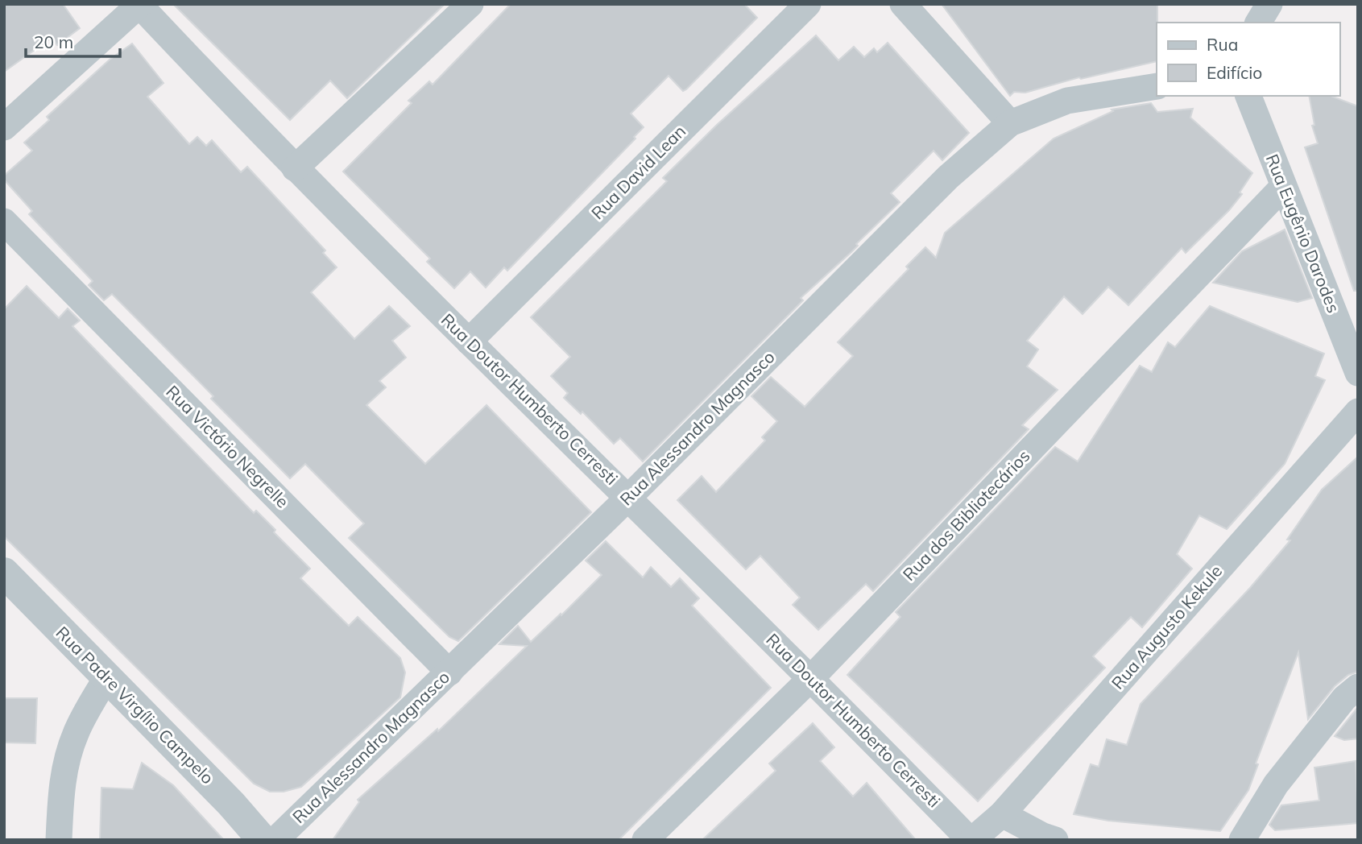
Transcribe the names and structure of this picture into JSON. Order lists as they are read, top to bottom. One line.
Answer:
{"streets":{"street":["Rua David Lean","Rua Eugênio Darodes","Rua Doutor Humberto Cerresti","Rua Alessandro Magnasco","Rua Victório Negrelle","Rua dos Bibliotecários","Rua Augusto Kekule","Rua Padre Virgílio Campelo"]},"crossings":[["Rua David Lean","Rua Doutor Humberto Cerresti"],["Rua Eugênio Darodes","Rua dos Bibliotecários"],["Rua Doutor Humberto Cerresti","Rua Alessandro Magnasco"],["Rua Doutor Humberto Cerresti","Rua dos Bibliotecários"],["Rua Doutor Humberto Cerresti","Rua Augusto Kekule"],["Rua Alessandro Magnasco","Rua Victório Negrelle"]],"legend":["Rua","Edifício"],"scale_bar":"20 m"}
